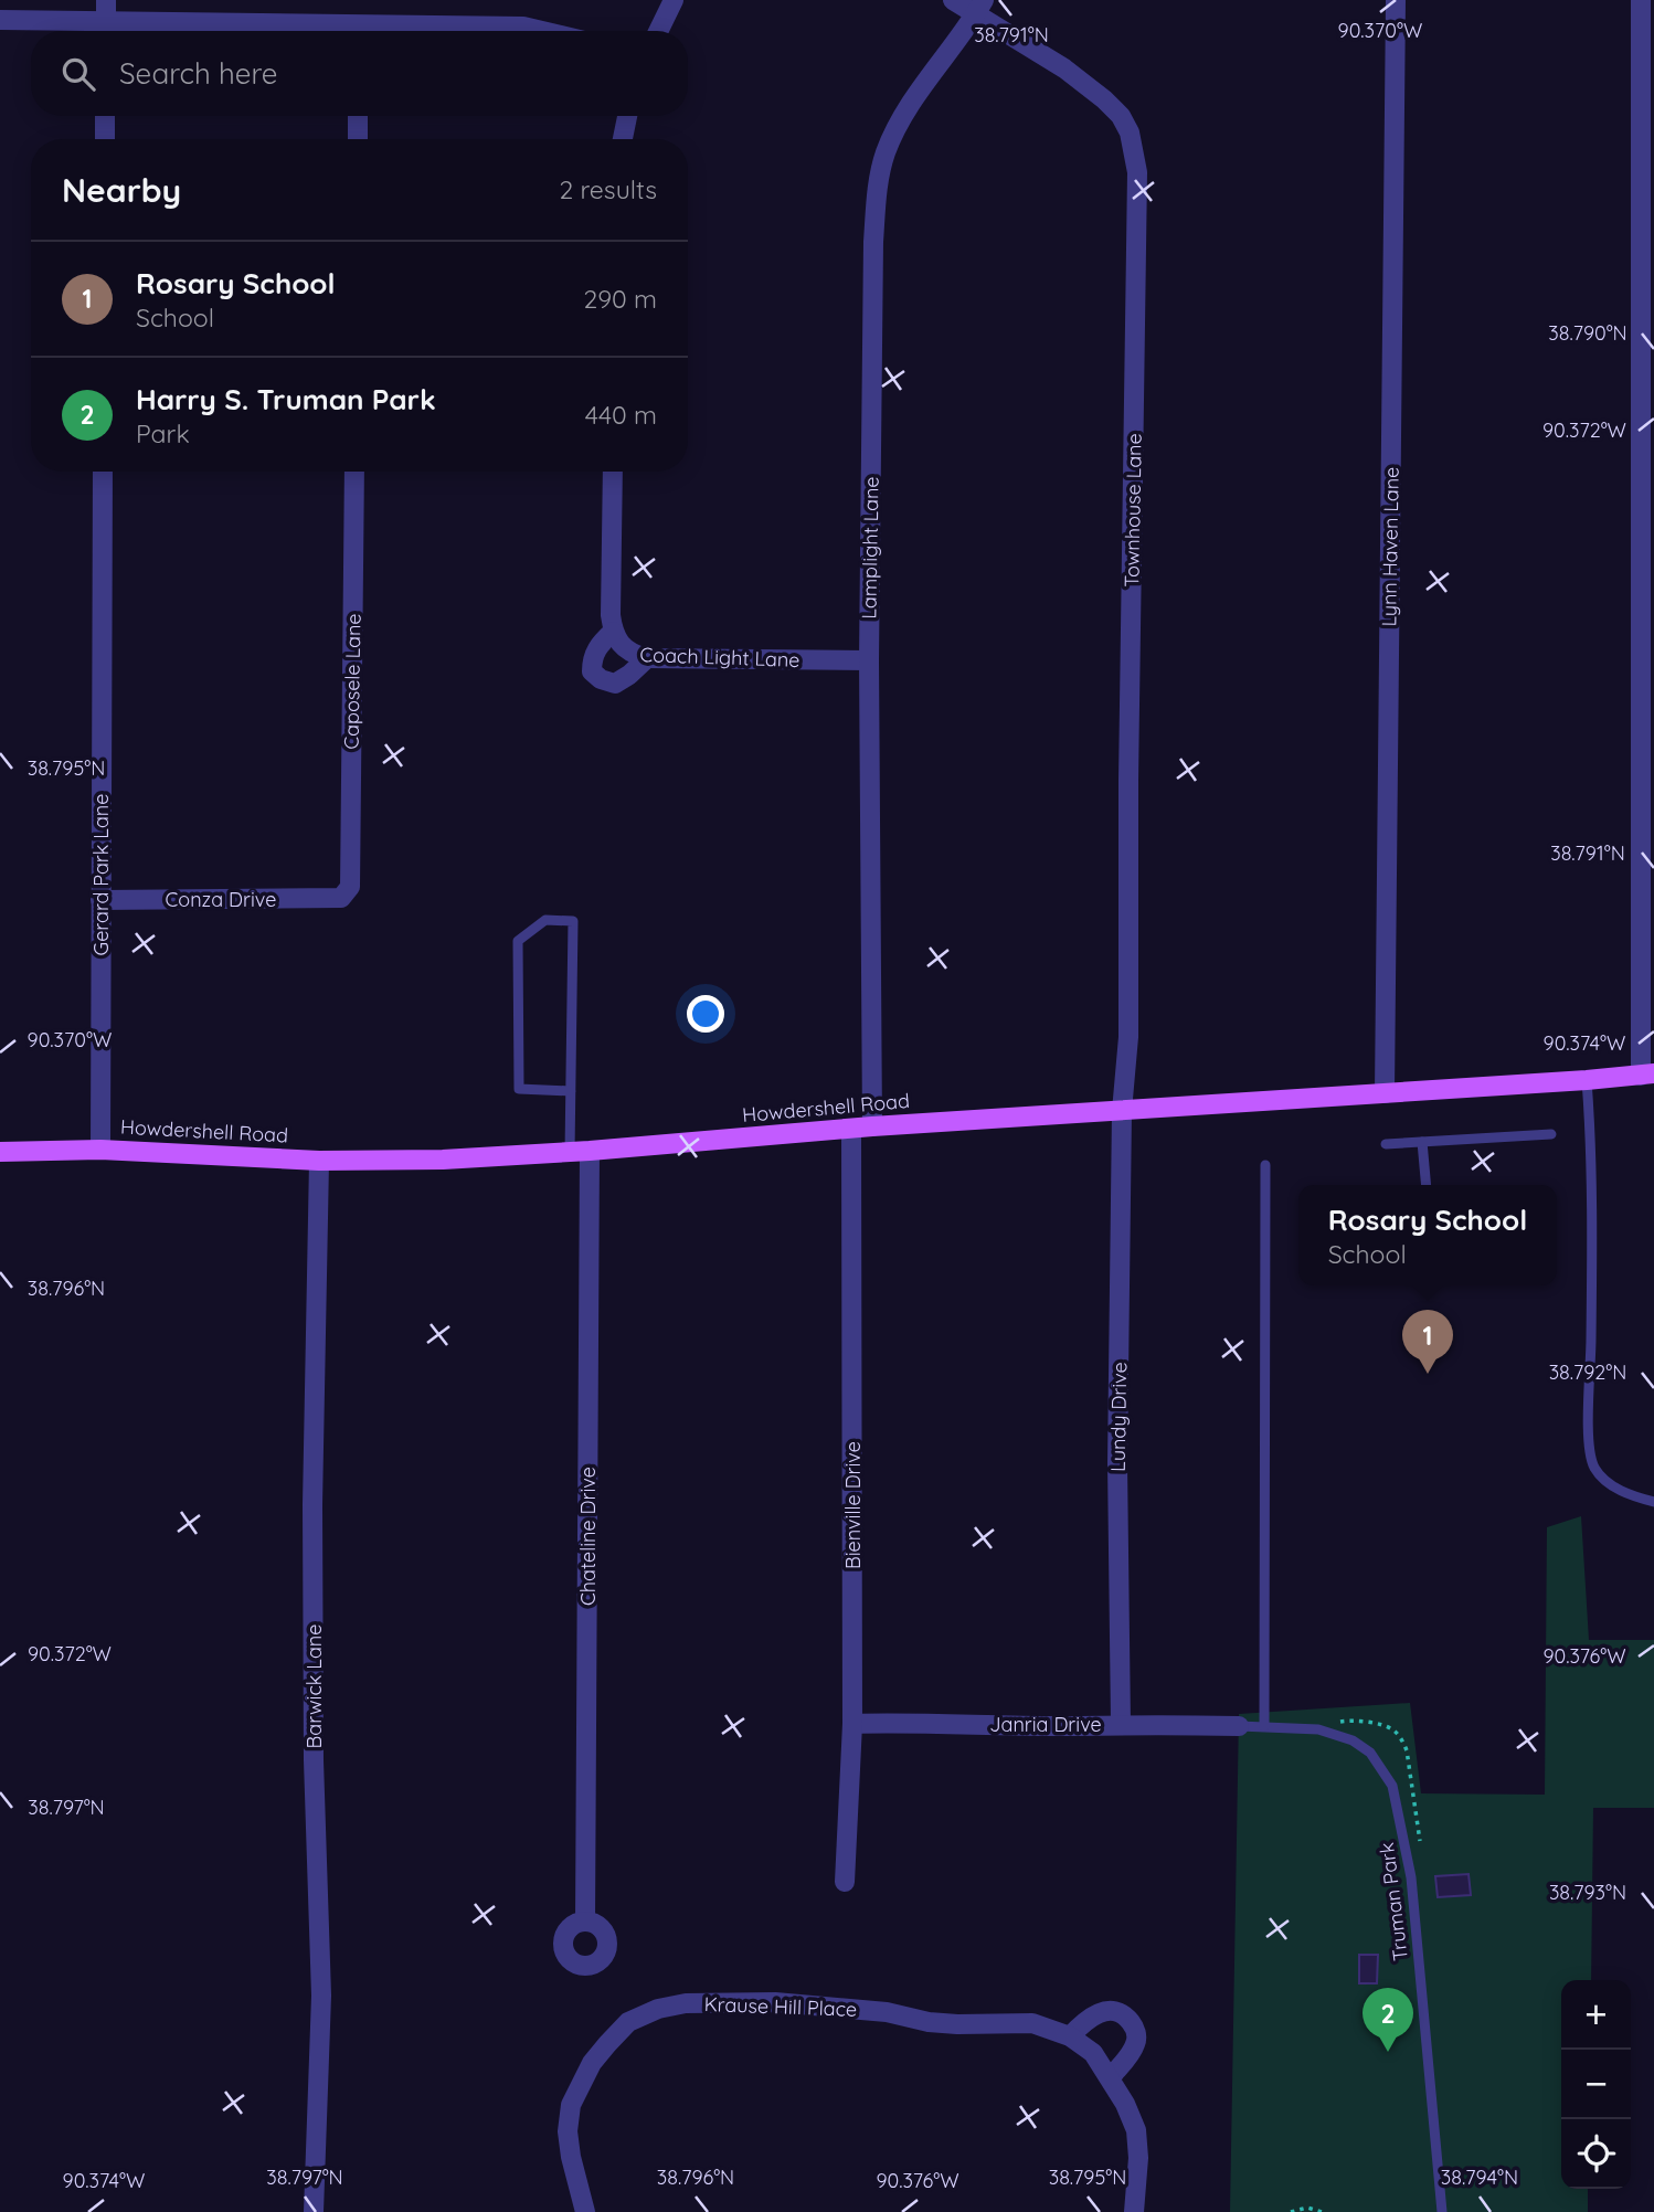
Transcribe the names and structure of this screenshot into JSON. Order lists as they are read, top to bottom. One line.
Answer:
{"streets":{"main road":["Howdershell Road"],"street":["Townhouse Lane","Lynn Haven Lane","Lamplight Lane","Coach Light Lane","Caposele Lane","Gerard Park Lane","Conza Drive","Lundy Drive","Bienville Drive","Chateline Drive","Barwick Lane","Janria Drive","Krause Hill Place"],"lane":["Truman Park"]},"crossings":[["Townhouse Lane","Lamplight Lane"],["Townhouse Lane","Howdershell Road"],["Townhouse Lane","Lundy Drive"],["Lynn Haven Lane","Howdershell Road"],["Lamplight Lane","Coach Light Lane"],["Lamplight Lane","Howdershell Road"],["Caposele Lane","Conza Drive"],["Gerard Park Lane","Conza Drive"],["Gerard Park Lane","Howdershell Road"],["Howdershell Road","Lundy Drive"],["Howdershell Road","Bienville Drive"],["Howdershell Road","Chateline Drive"],["Howdershell Road","Barwick Lane"],["Lundy Drive","Janria Drive"],["Bienville Drive","Janria Drive"],["Janria Drive","Truman Park"]],"page":{"search":"Search here","heading":["Nearby","2 results"],"list":[{"mark":"1","name":"Rosary School","note":"School","value":"290 m"},{"mark":"2","name":"Harry S. Truman Park","note":"Park","value":"440 m"}],"popup":["Rosary School","School"],"pins":["1","2"],"map_buttons":["+","−"]},"coordinates":["90.370°W","38.791°N","38.790°N","90.372°W","38.795°N","90.374°W","38.796°N","38.792°N","90.376°W","38.797°N","38.793°N","38.794°N"]}
